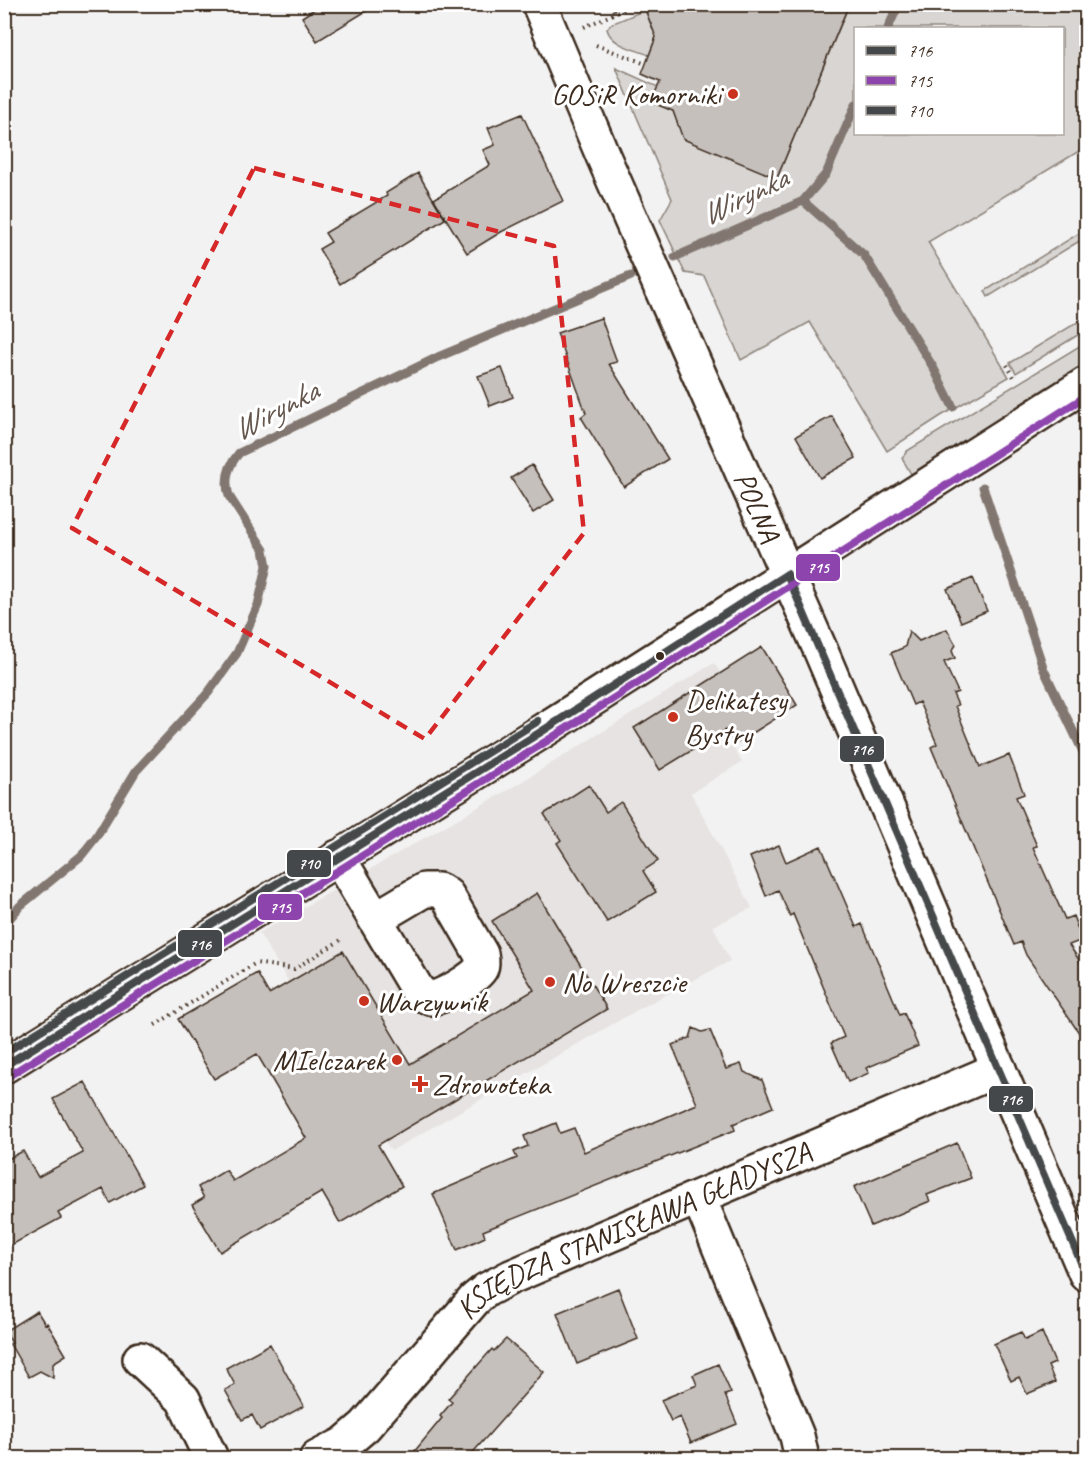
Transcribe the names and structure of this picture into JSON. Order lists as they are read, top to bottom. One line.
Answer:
{"streets":{"street":["POLNA","KSIĘDZA STANISŁAWA GŁADYSZA"]},"crossings":[["POLNA","KSIĘDZA STANISŁAWA GŁADYSZA"]],"water":["Wirynka"],"places":{"other":["GOSiR Komorniki","Delikatesy Bystry","No Wreszcie","Warzywnik","MIelczarek"],"health":["Zdrowoteka"]},"lines":["transit line 715","transit line 716","transit line 710"],"legend":["716","715","710"]}
